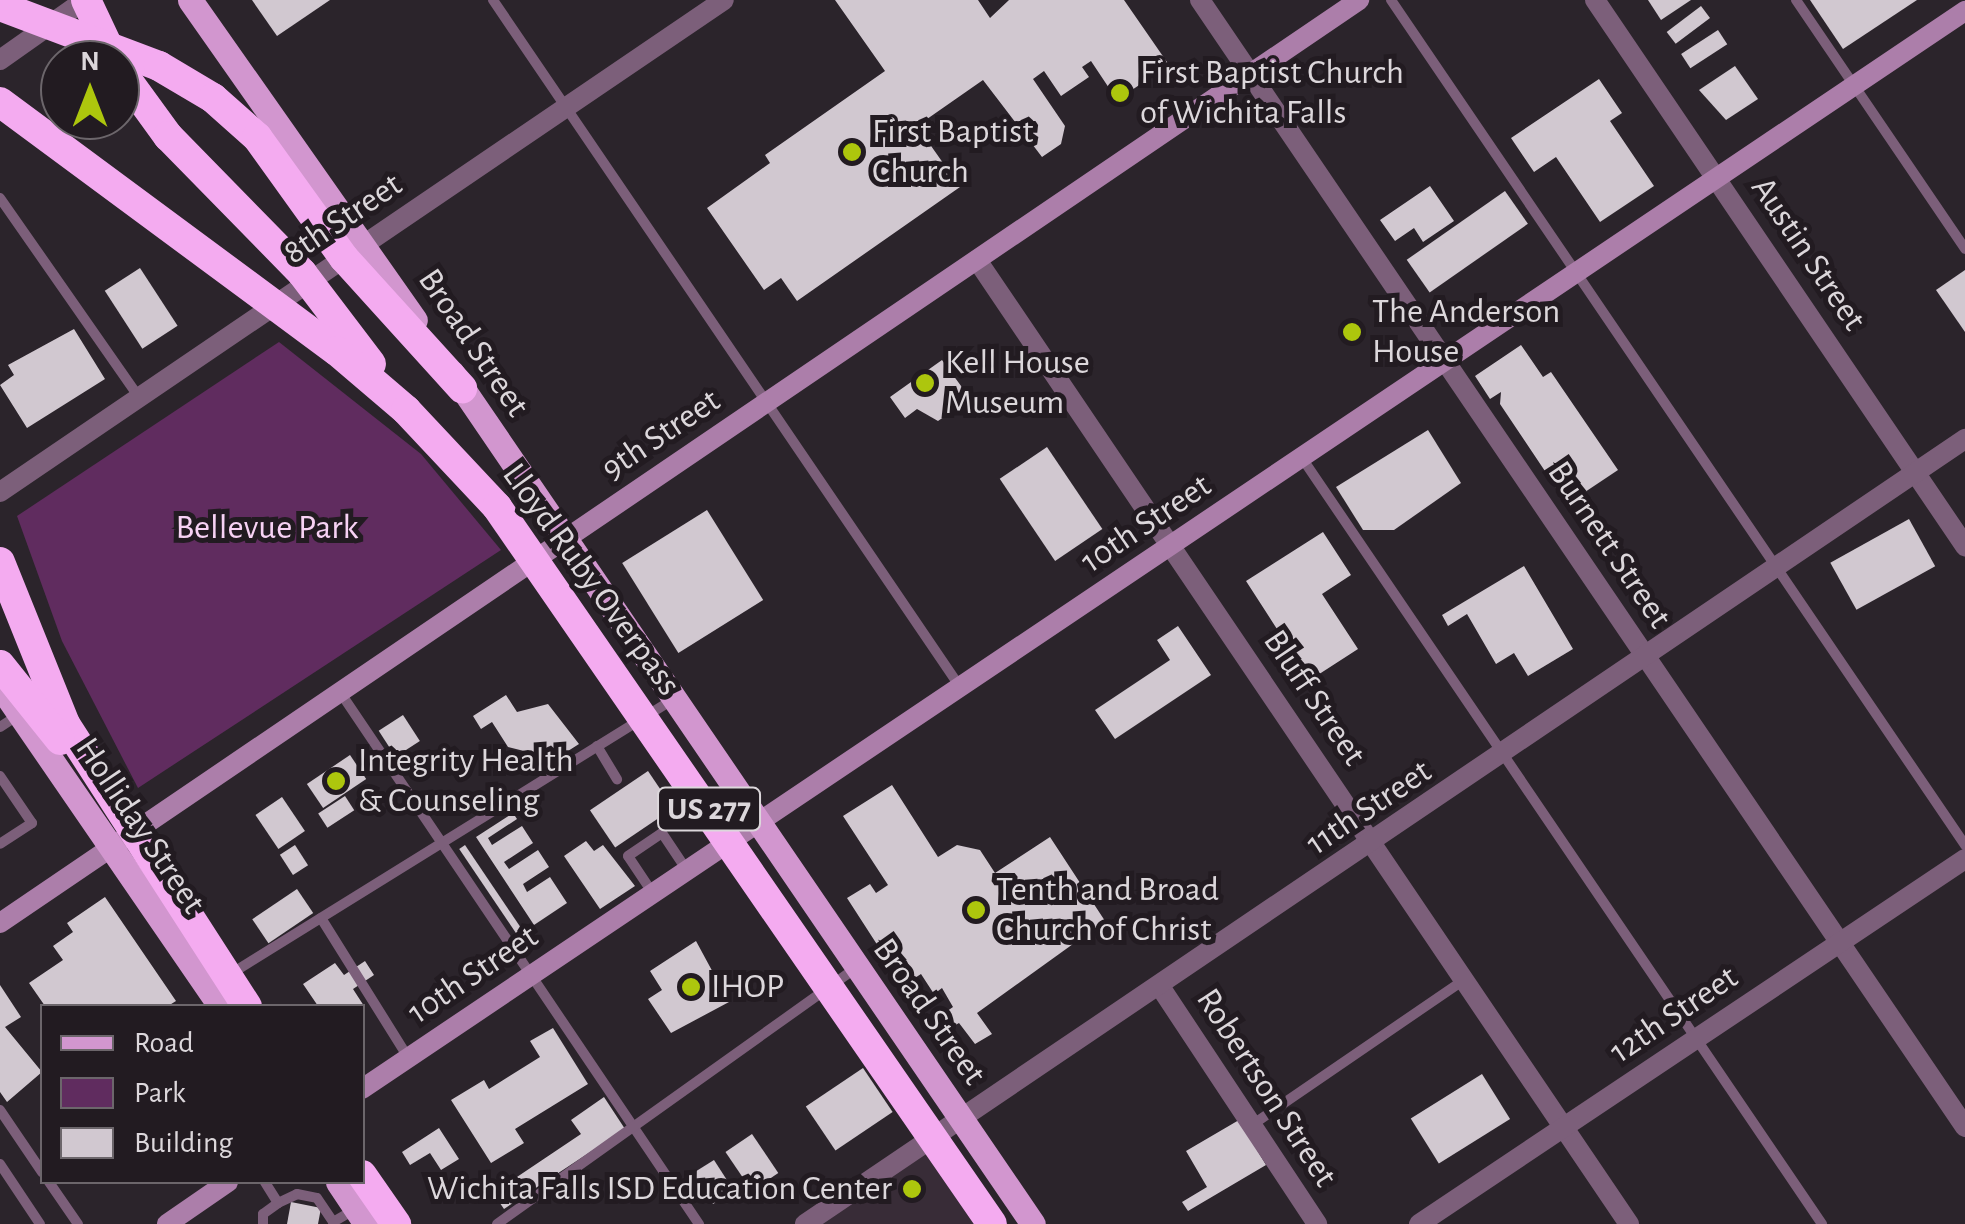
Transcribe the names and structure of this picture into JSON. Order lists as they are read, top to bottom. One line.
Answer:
{"streets":{"highway":["Lloyd Ruby Overpass","US 277"],"main road":["Broad Street","Holliday Street"],"street":["8th Street","Austin Street","9th Street","10th Street","Burnett Street","Bluff Street","11th Street","12th Street","Robertson Street"]},"crossings":[["Austin Street","10th Street"],["Austin Street","11th Street"],["Broad Street","9th Street"],["Broad Street","10th Street"],["Broad Street","11th Street"],["9th Street","Burnett Street"],["9th Street","Bluff Street"],["9th Street","Holliday Street"],["10th Street","Burnett Street"],["10th Street","Bluff Street"],["Burnett Street","11th Street"],["Burnett Street","12th Street"],["Bluff Street","11th Street"],["Bluff Street","12th Street"],["11th Street","Robertson Street"]],"parks":["Bellevue Park"],"places":["First Baptist Church of Wichita Falls","First Baptist Church","The Anderson House","Kell House Museum","Integrity Health & Counseling","Tenth and Broad Church of Christ","IHOP","Wichita Falls ISD Education Center"],"legend":["Road","Park","Building"],"north":"top"}
